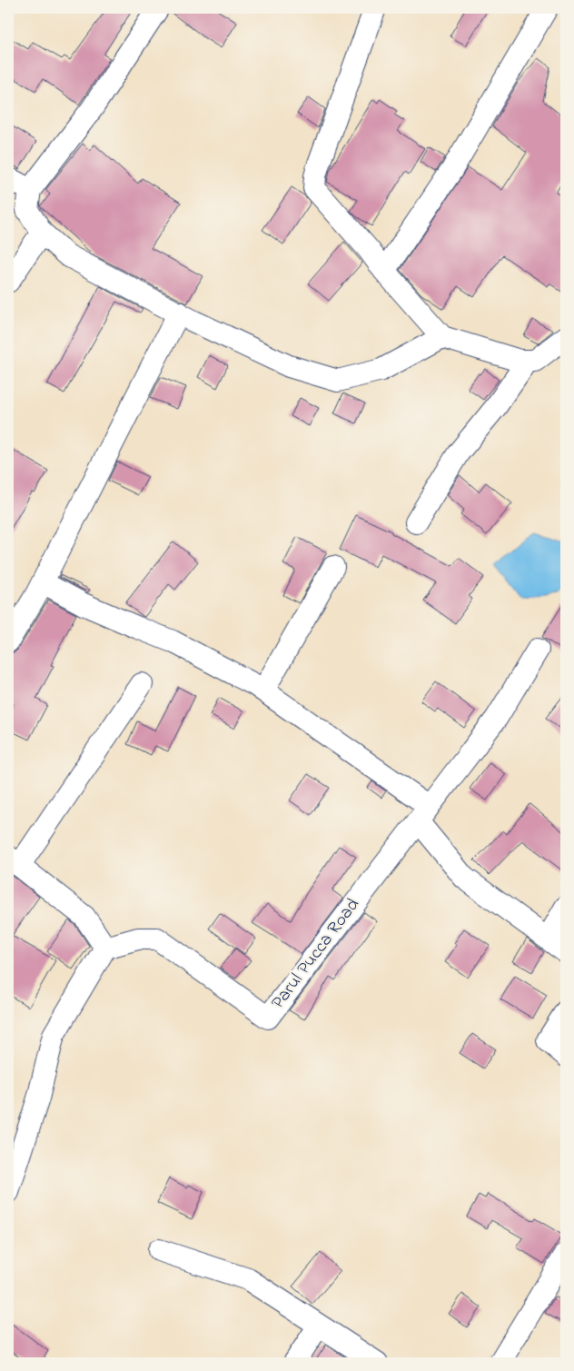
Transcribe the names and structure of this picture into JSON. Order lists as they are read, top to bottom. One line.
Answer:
{"streets":{"street":["Parul Pucca Road"]}}
